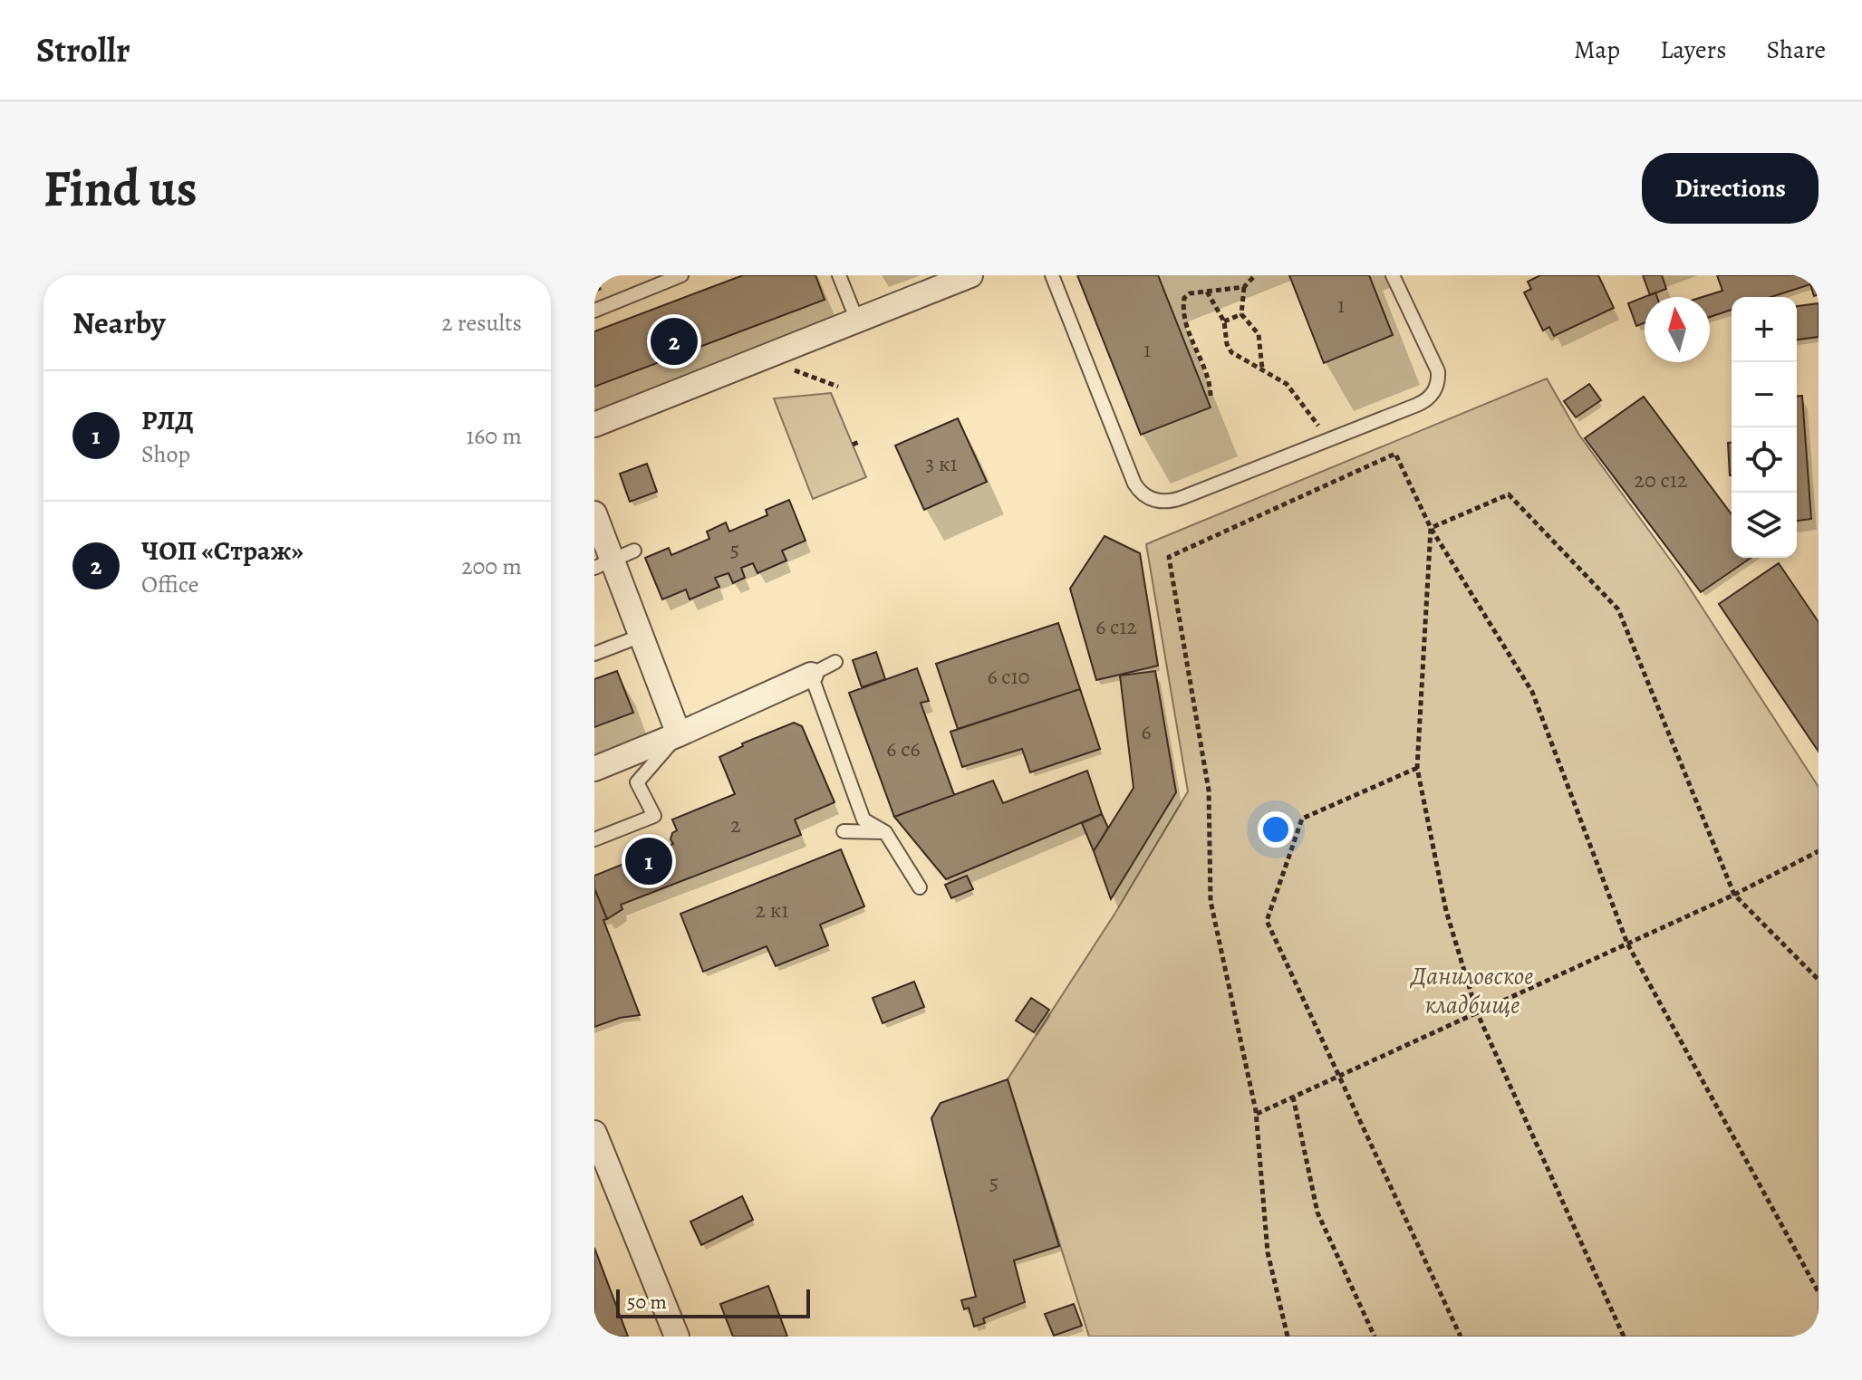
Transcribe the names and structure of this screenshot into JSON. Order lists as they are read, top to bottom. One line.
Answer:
{"parks":["Даниловское кладбище"],"house_numbers":["1","1","3 к1","20 с12","5","6 c12","6 c10","6","6 с6","2","2 к1","5"],"scale_bar":"50 m","north":"top","page":{"header":"Strollr","nav":["Map","Layers","Share"],"buttons":"Directions","title":"Find us","heading":["Nearby","2 results"],"map_buttons":["+","−"],"pins":["2","1"],"list":[{"mark":"1","name":"РЛД","note":"Shop","value":"160 m"},{"mark":"2","name":"ЧОП «Страж»","note":"Office","value":"200 m"}],"scale":"50 m"}}
